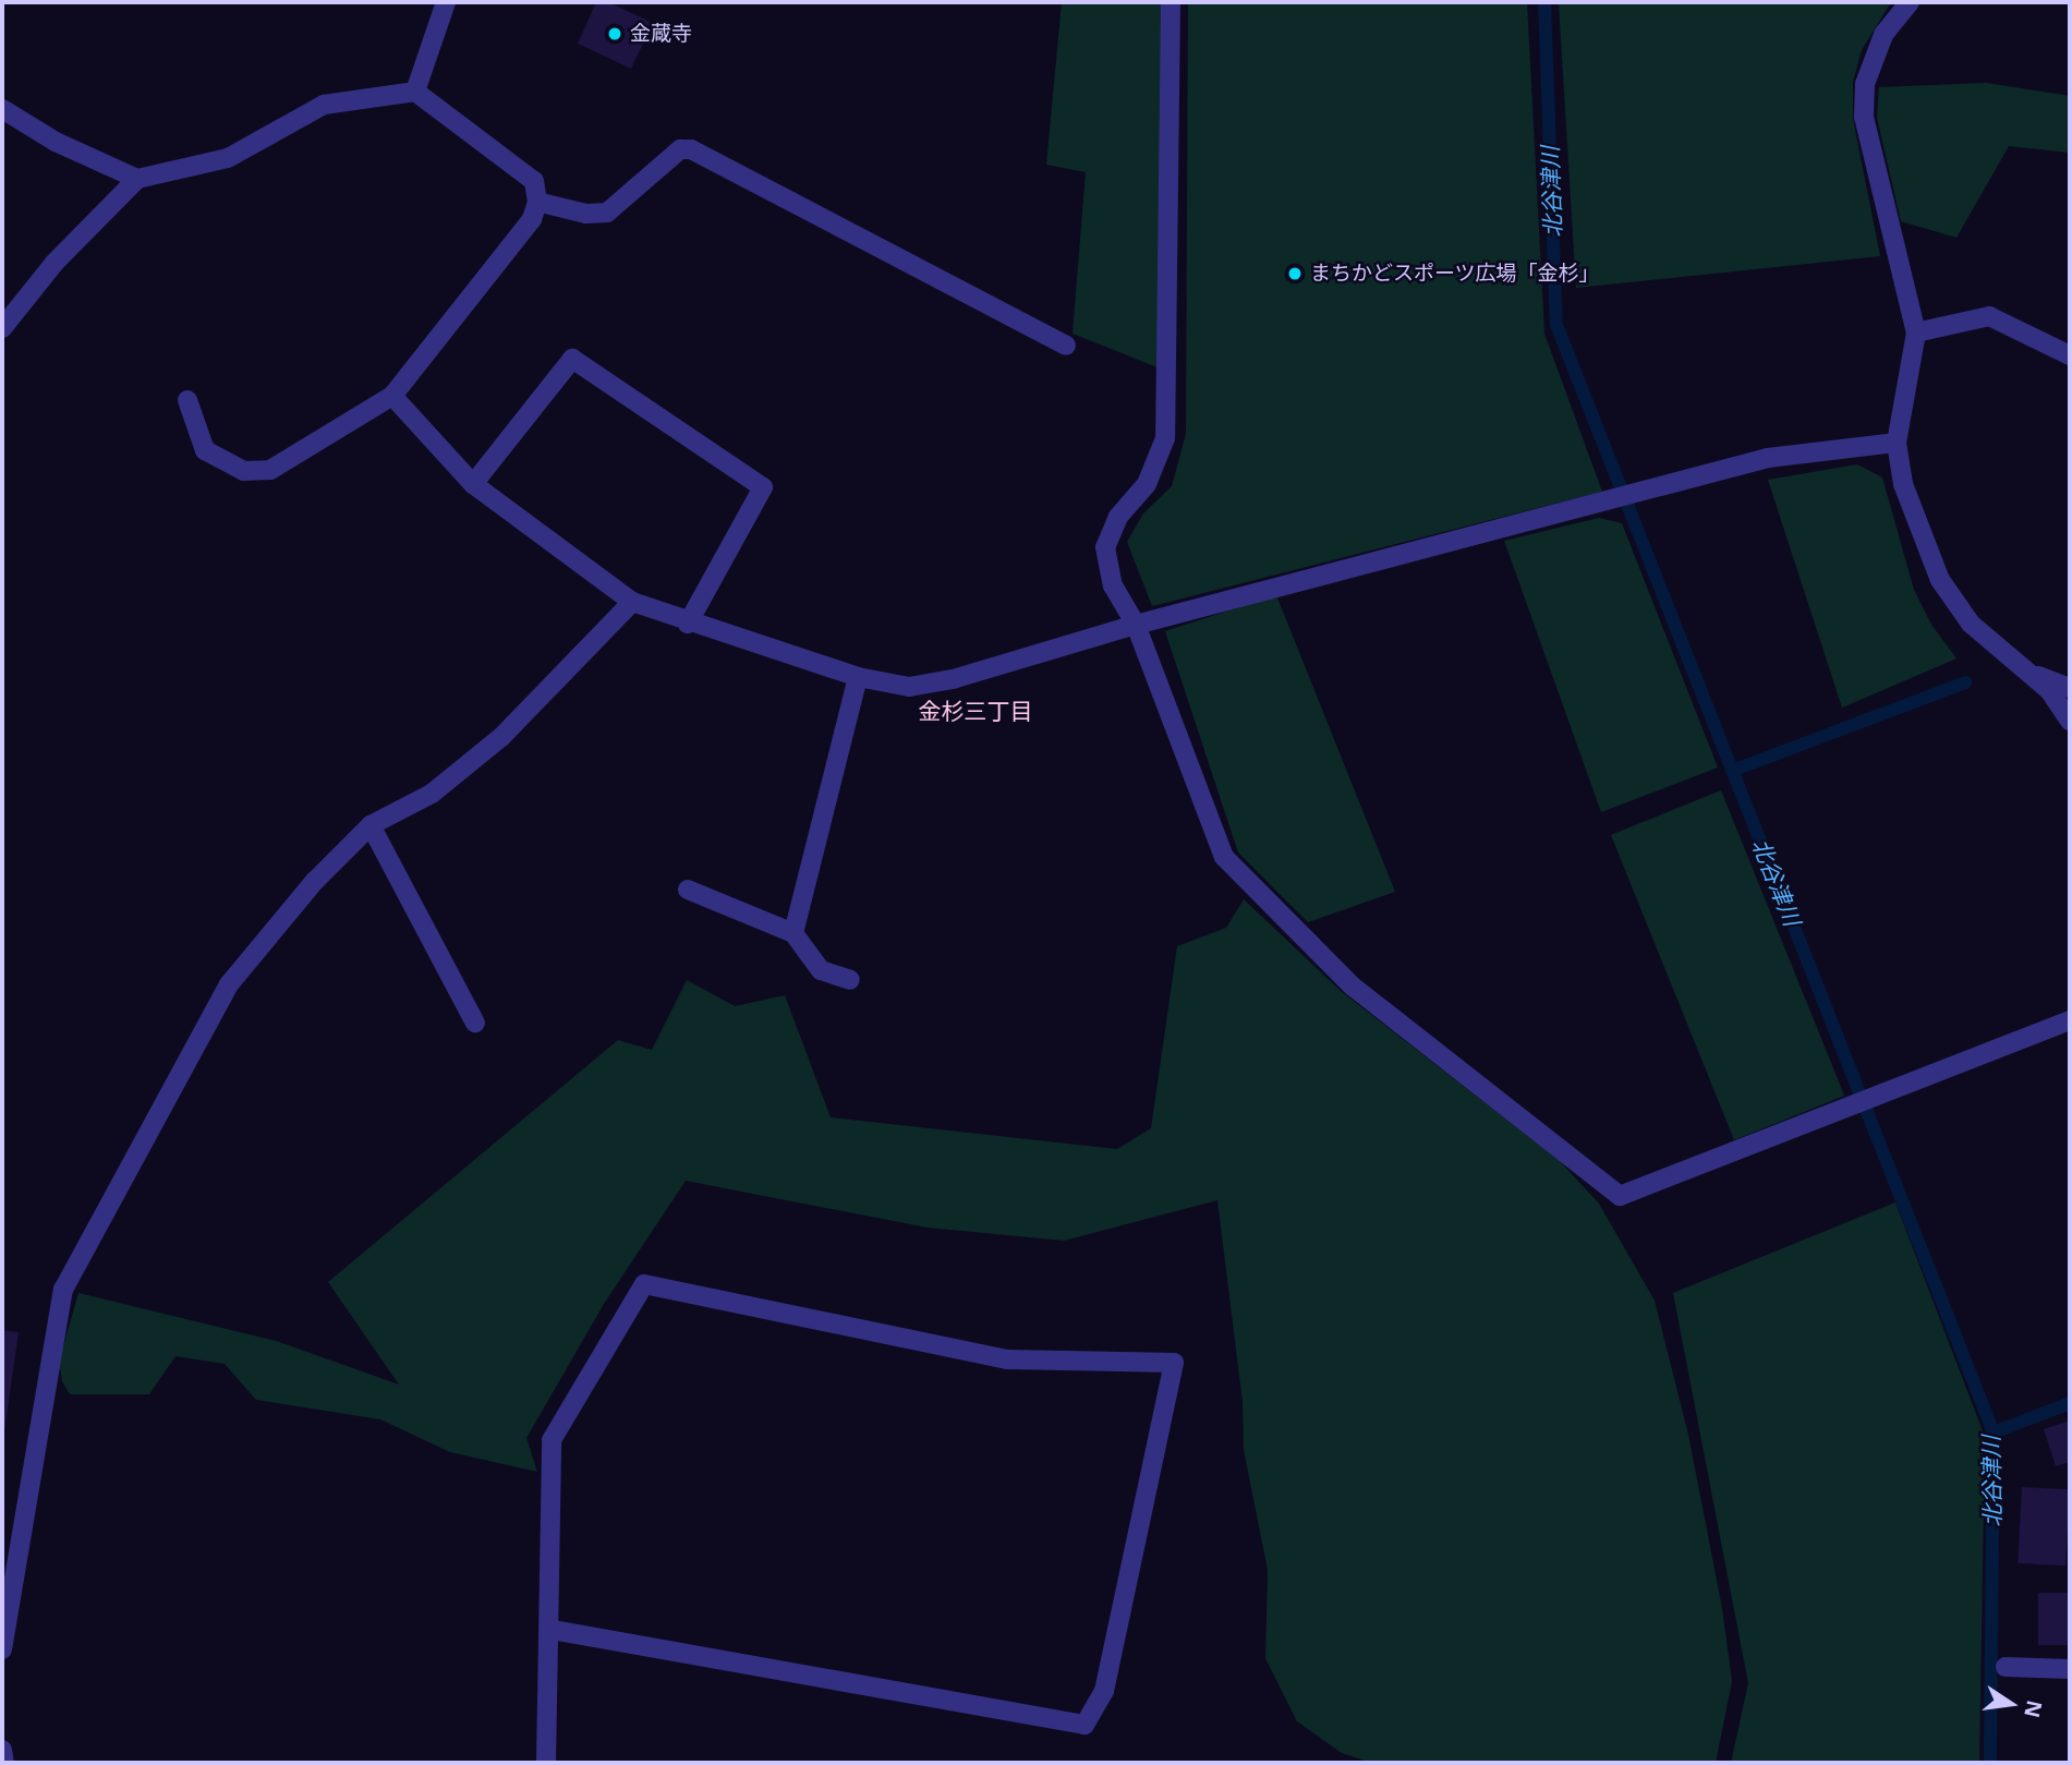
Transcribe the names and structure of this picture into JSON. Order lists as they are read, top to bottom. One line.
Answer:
{"districts":["金杉三丁目"],"water":["北谷津川"],"places":["金蔵寺","まちかどスポーツ広場「金杉」"],"north":"right"}
